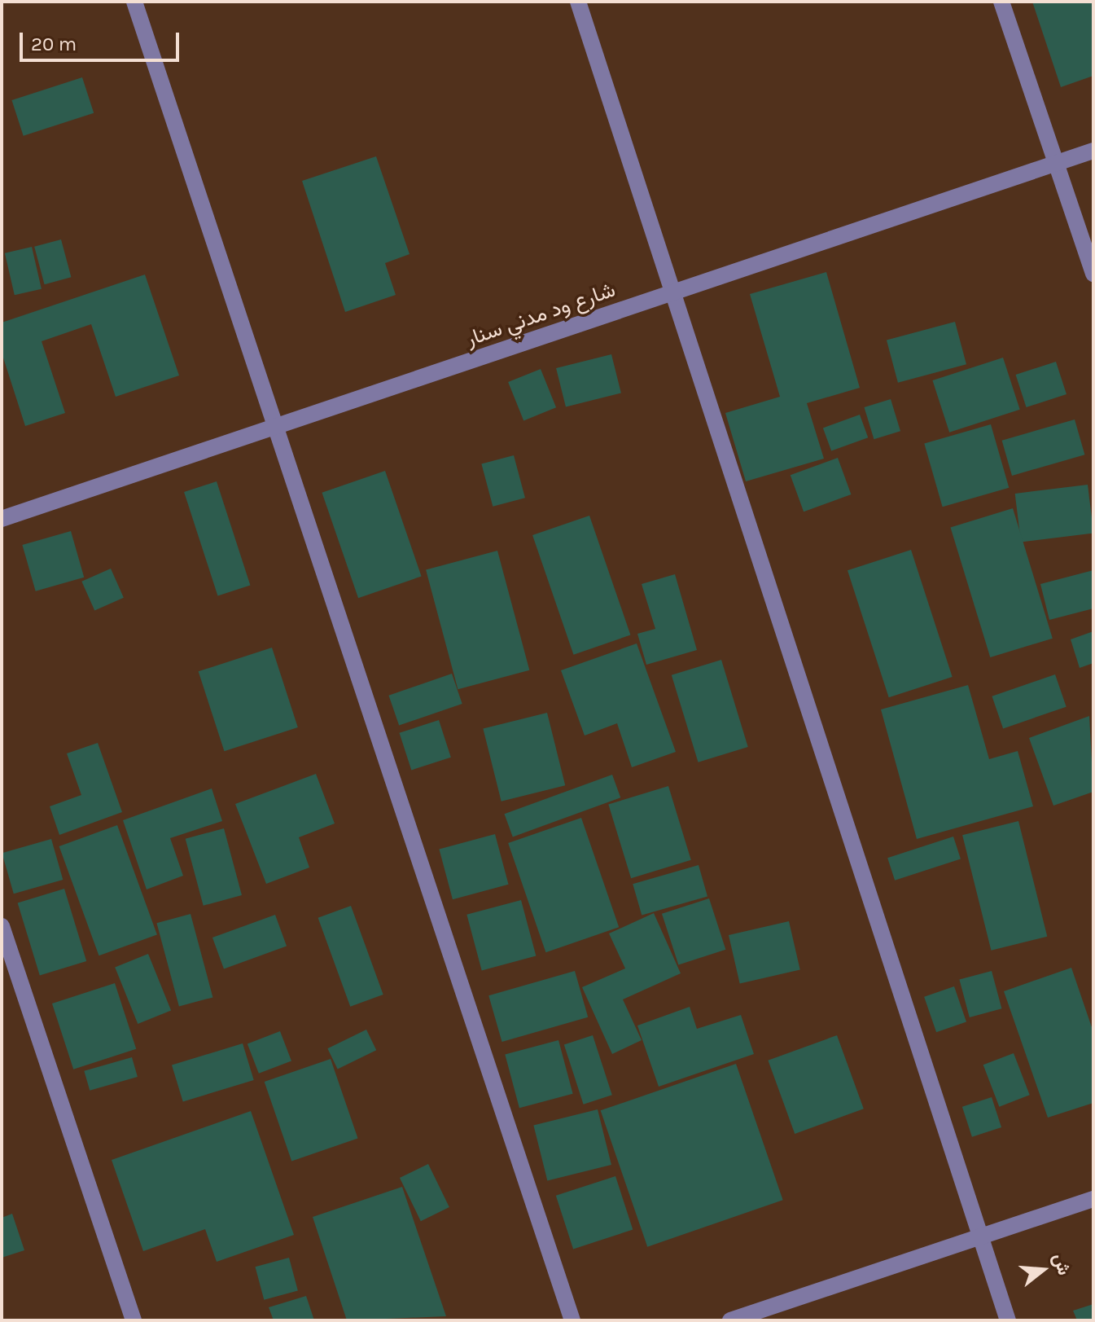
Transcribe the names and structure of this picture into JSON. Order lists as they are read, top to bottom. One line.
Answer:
{"streets":{"street":["شارع ود مدني سنار"]},"scale_bar":"20 m","north":"right"}
